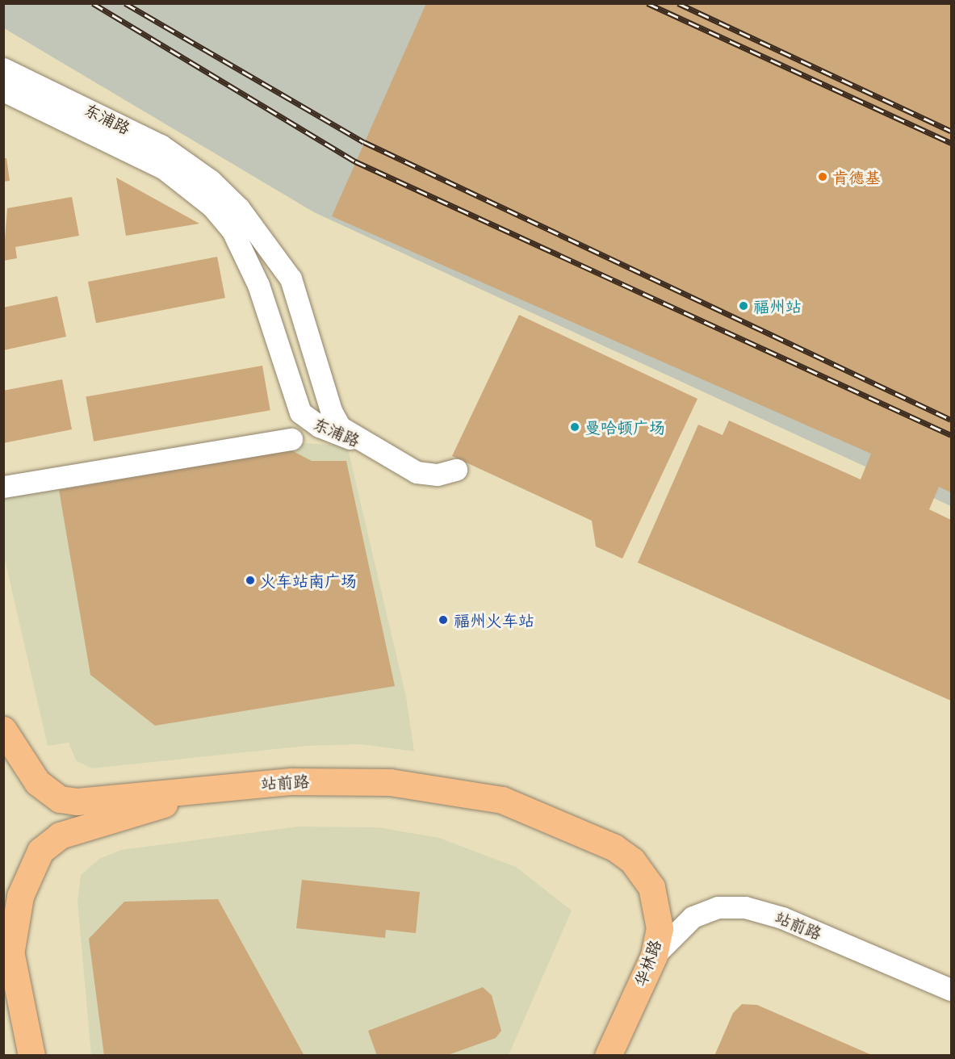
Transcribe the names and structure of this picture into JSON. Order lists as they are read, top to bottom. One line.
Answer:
{"streets":{"main road":["站前路","华林路"],"street":["东浦路"]},"crossings":[["站前路","华林路"]],"places":["肯德基","福州站","曼哈顿广场","火车站南广场","福州火车站"]}
